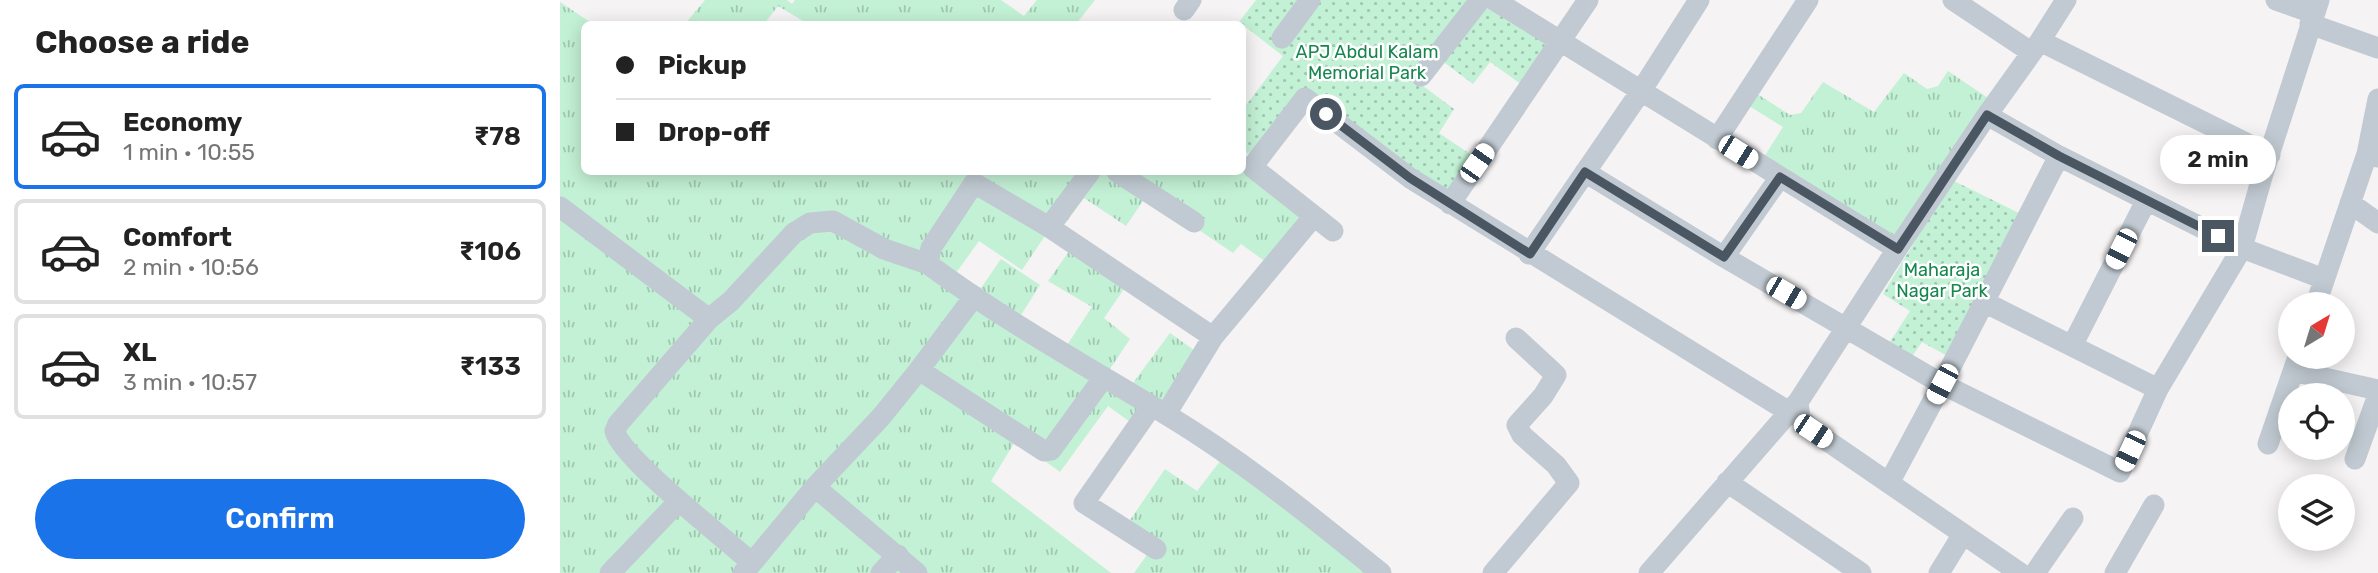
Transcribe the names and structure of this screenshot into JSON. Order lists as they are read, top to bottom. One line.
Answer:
{"parks":["APJ Abdul Kalam Memorial Park","Maharaja Nagar Park"],"north":"top right","page":{"heading":"Choose a ride","banner":["Pickup","Drop-off"],"list":[{"name":"Economy","note":"1 min · 10:55","value":"₹78"},{"name":"Comfort","note":"2 min · 10:56","value":"₹106"},{"name":"XL","note":"3 min · 10:57","value":"₹133"}],"bubble":"2 min","buttons":"Confirm"}}
